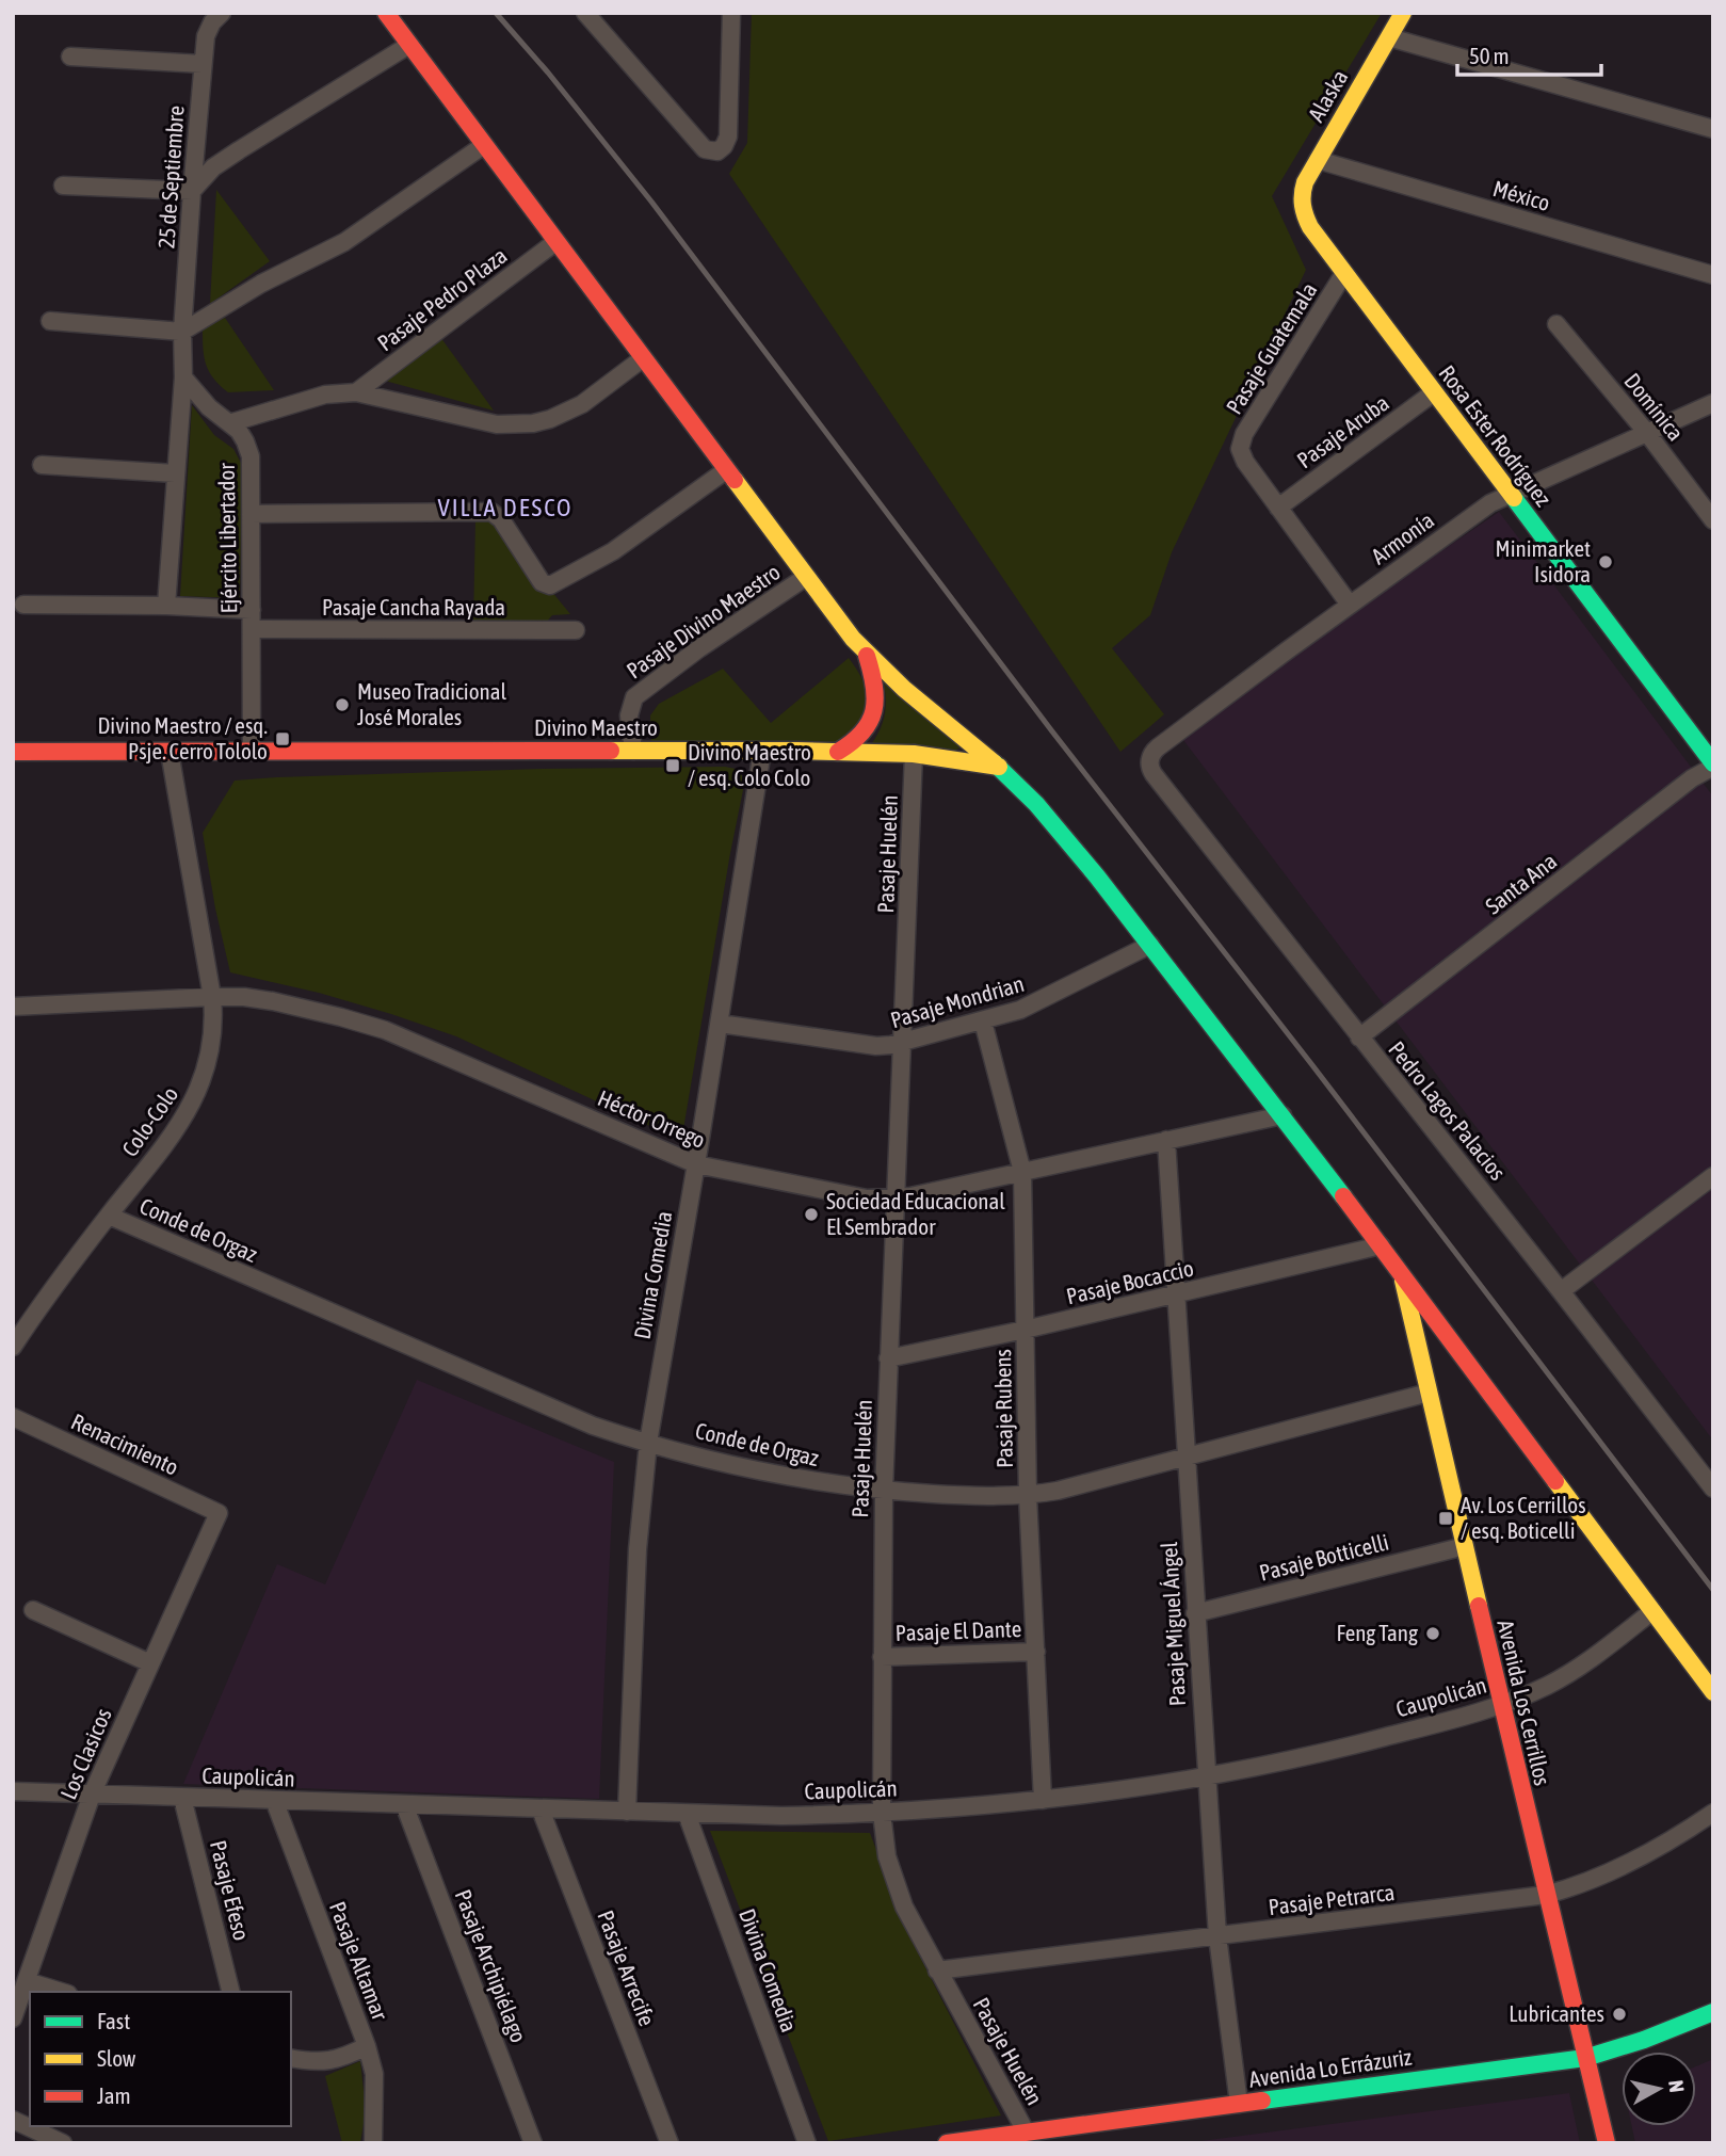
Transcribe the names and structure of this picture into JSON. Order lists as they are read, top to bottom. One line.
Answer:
{"streets":{"main road":["Alaska","Rosa Ester Rodríguez","Divino Maestro","Avenida Los Cerrillos","Avenida Lo Errázuriz"],"street":["25 de Septiembre","México","Pasaje Pedro Plaza","Pasaje Guatemala","Domínica","Pasaje Aruba","Ejército Libertador","Armonía","Pasaje Cancha Rayada","Pasaje Divino Maestro","Pasaje Huelén","Santa Ana","Pasaje Mondrian","Pedro Lagos Palacios","Héctor Orrego","Colo-Colo","Conde de Orgaz","Divina Comedia","Pasaje Bocaccio","Pasaje Rubens","Renacimiento","Pasaje Botticelli","Pasaje Miguel Ángel","Pasaje El Dante","Caupolicán","Los Clasicos","Pasaje Efeso","Pasaje Petrarca","Pasaje Altamar","Pasaje Archipiélago","Pasaje Arrecife"]},"crossings":[["Alaska","México"],["Alaska","Rosa Ester Rodríguez"],["25 de Septiembre","Ejército Libertador"],["Pasaje Guatemala","Pasaje Aruba"],["Pasaje Guatemala","Rosa Ester Rodríguez"],["Domínica","Armonía"],["Pasaje Aruba","Rosa Ester Rodríguez"],["Rosa Ester Rodríguez","Armonía"],["Rosa Ester Rodríguez","Santa Ana"],["Ejército Libertador","Pasaje Cancha Rayada"],["Ejército Libertador","Divino Maestro"],["Armonía","Pedro Lagos Palacios"],["Pasaje Divino Maestro","Divino Maestro"],["Divino Maestro","Pasaje Huelén"],["Divino Maestro","Colo-Colo"],["Divino Maestro","Divina Comedia"],["Pasaje Huelén","Pasaje Mondrian"],["Pasaje Huelén","Héctor Orrego"],["Pasaje Huelén","Conde de Orgaz"],["Pasaje Huelén","Pasaje Bocaccio"],["Pasaje Huelén","Pasaje El Dante"],["Pasaje Huelén","Caupolicán"],["Pasaje Huelén","Pasaje Petrarca"],["Pasaje Huelén","Avenida Lo Errázuriz"],["Santa Ana","Pedro Lagos Palacios"],["Pasaje Mondrian","Divina Comedia"],["Pasaje Mondrian","Pasaje Rubens"],["Héctor Orrego","Colo-Colo"],["Héctor Orrego","Divina Comedia"],["Héctor Orrego","Pasaje Rubens"],["Héctor Orrego","Pasaje Miguel Ángel"],["Colo-Colo","Conde de Orgaz"],["Conde de Orgaz","Divina Comedia"],["Conde de Orgaz","Pasaje Rubens"],["Conde de Orgaz","Pasaje Miguel Ángel"],["Conde de Orgaz","Avenida Los Cerrillos"],["Divina Comedia","Caupolicán"],["Pasaje Bocaccio","Pasaje Rubens"],["Pasaje Bocaccio","Pasaje Miguel Ángel"],["Pasaje Rubens","Pasaje El Dante"],["Pasaje Rubens","Caupolicán"],["Renacimiento","Los Clasicos"],["Pasaje Botticelli","Pasaje Miguel Ángel"],["Pasaje Botticelli","Avenida Los Cerrillos"],["Pasaje Miguel Ángel","Caupolicán"],["Pasaje Miguel Ángel","Pasaje Petrarca"],["Pasaje Miguel Ángel","Avenida Lo Errázuriz"],["Caupolicán","Avenida Los Cerrillos"],["Caupolicán","Los Clasicos"],["Caupolicán","Pasaje Efeso"],["Caupolicán","Pasaje Altamar"],["Caupolicán","Pasaje Archipiélago"],["Caupolicán","Pasaje Arrecife"],["Avenida Los Cerrillos","Pasaje Petrarca"],["Avenida Los Cerrillos","Avenida Lo Errázuriz"]],"districts":["VILLA DESCO"],"places":{"other":["Minimarket Isidora","Museo Tradicional José Morales","Sociedad Educacional El Sembrador","Feng Tang","Lubricantes"],"transit":["Divino Maestro / esq. Psje. Cerro Tololo","Divino Maestro / esq. Colo Colo","Av. Los Cerrillos / esq. Boticelli"]},"legend":["Fast","Slow","Jam"],"scale_bar":"50 m","north":"right"}
